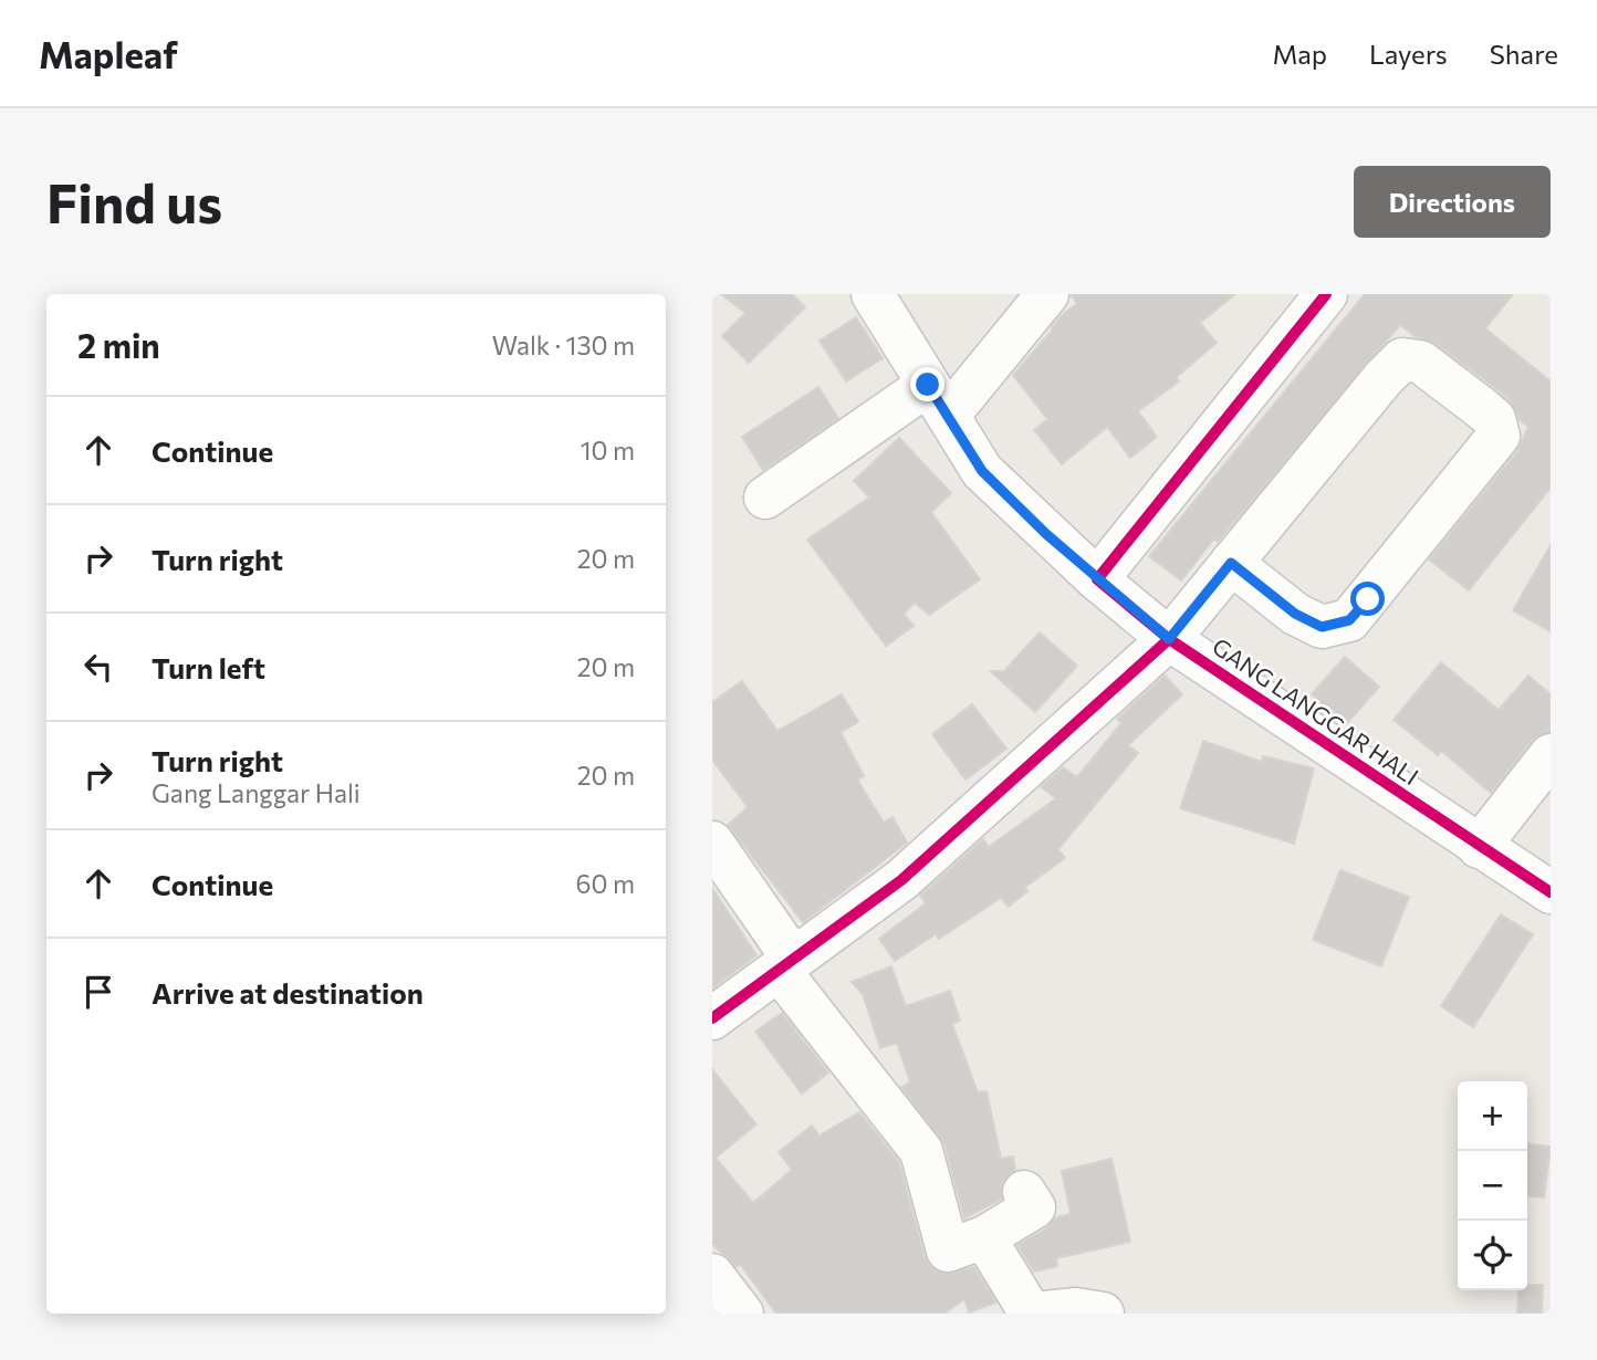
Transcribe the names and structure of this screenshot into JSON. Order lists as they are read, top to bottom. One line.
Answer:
{"streets":{"street":["GANG LANGGAR HALI"]},"page":{"header":"Mapleaf","nav":["Map","Layers","Share"],"buttons":"Directions","title":"Find us","heading":["2 min","Walk · 130 m"],"list":[["Continue","10 m"],["Turn right","20 m"],["Turn left","20 m"],["Turn right","Gang Langgar Hali","20 m"],["Continue","60 m"],"Arrive at destination"],"map_buttons":["+","−"]}}
